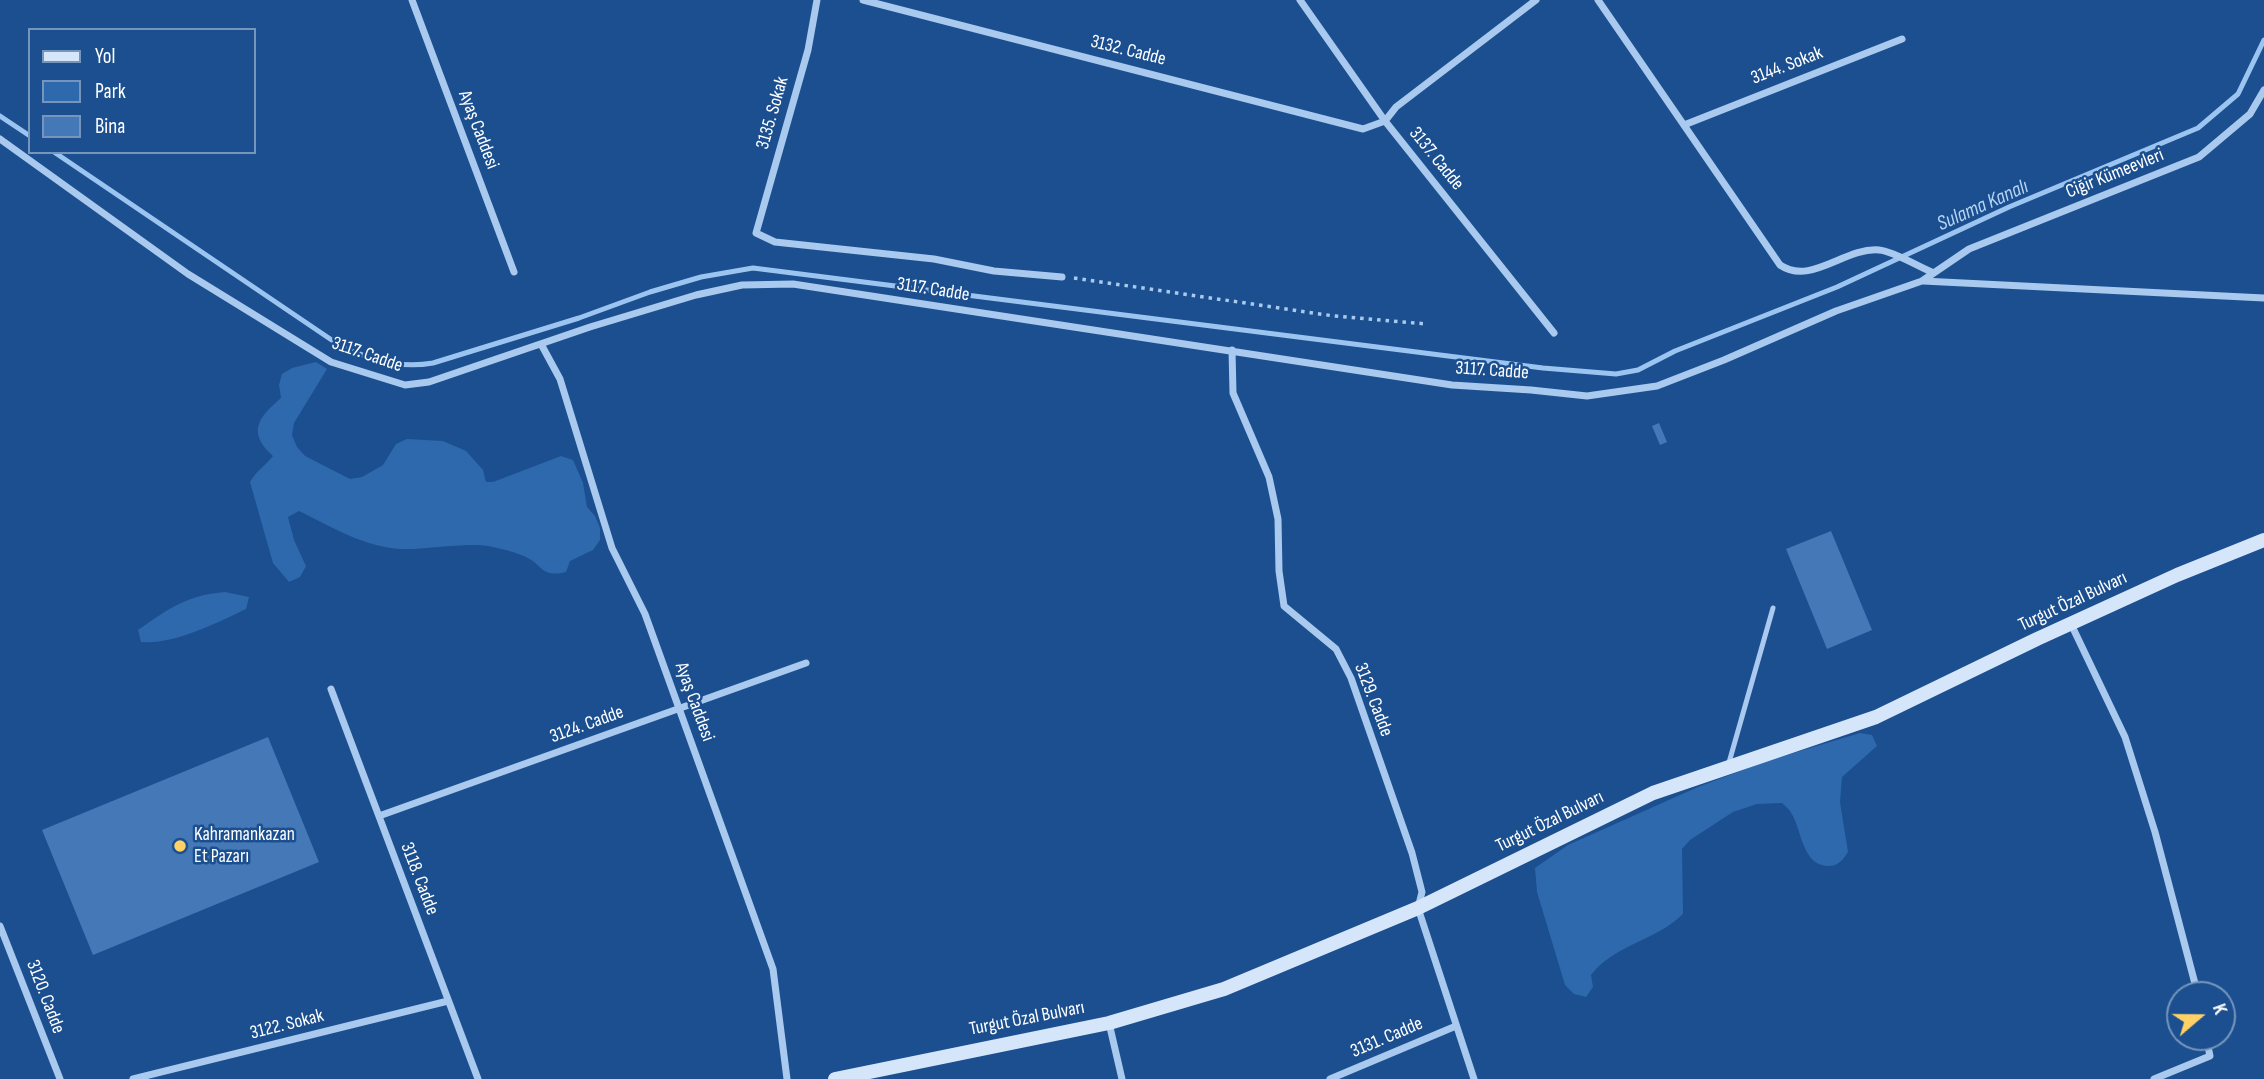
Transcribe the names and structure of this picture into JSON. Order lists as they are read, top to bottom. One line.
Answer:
{"streets":{"street":["3132. Cadde","3144. Sokak","3135. Sokak","Ayaş Caddesi","3137. Cadde","Ciğir Kümeevleri","3117. Cadde","Turgut Özal Bulvarı","3129. Cadde","3124. Cadde","3118. Cadde","3120. Cadde","3122. Sokak","3131. Cadde"]},"crossings":[["3132. Cadde","3137. Cadde"],["Ayaş Caddesi","3117. Cadde"],["Ayaş Caddesi","3124. Cadde"],["Ciğir Kümeevleri","3117. Cadde"],["3117. Cadde","3129. Cadde"],["Turgut Özal Bulvarı","3129. Cadde"],["3129. Cadde","3131. Cadde"],["3124. Cadde","3118. Cadde"],["3118. Cadde","3122. Sokak"]],"water":["Sulama Kanalı"],"places":["Kahramankazan Et Pazarı"],"legend":["Yol","Park","Bina"],"north":"right"}
